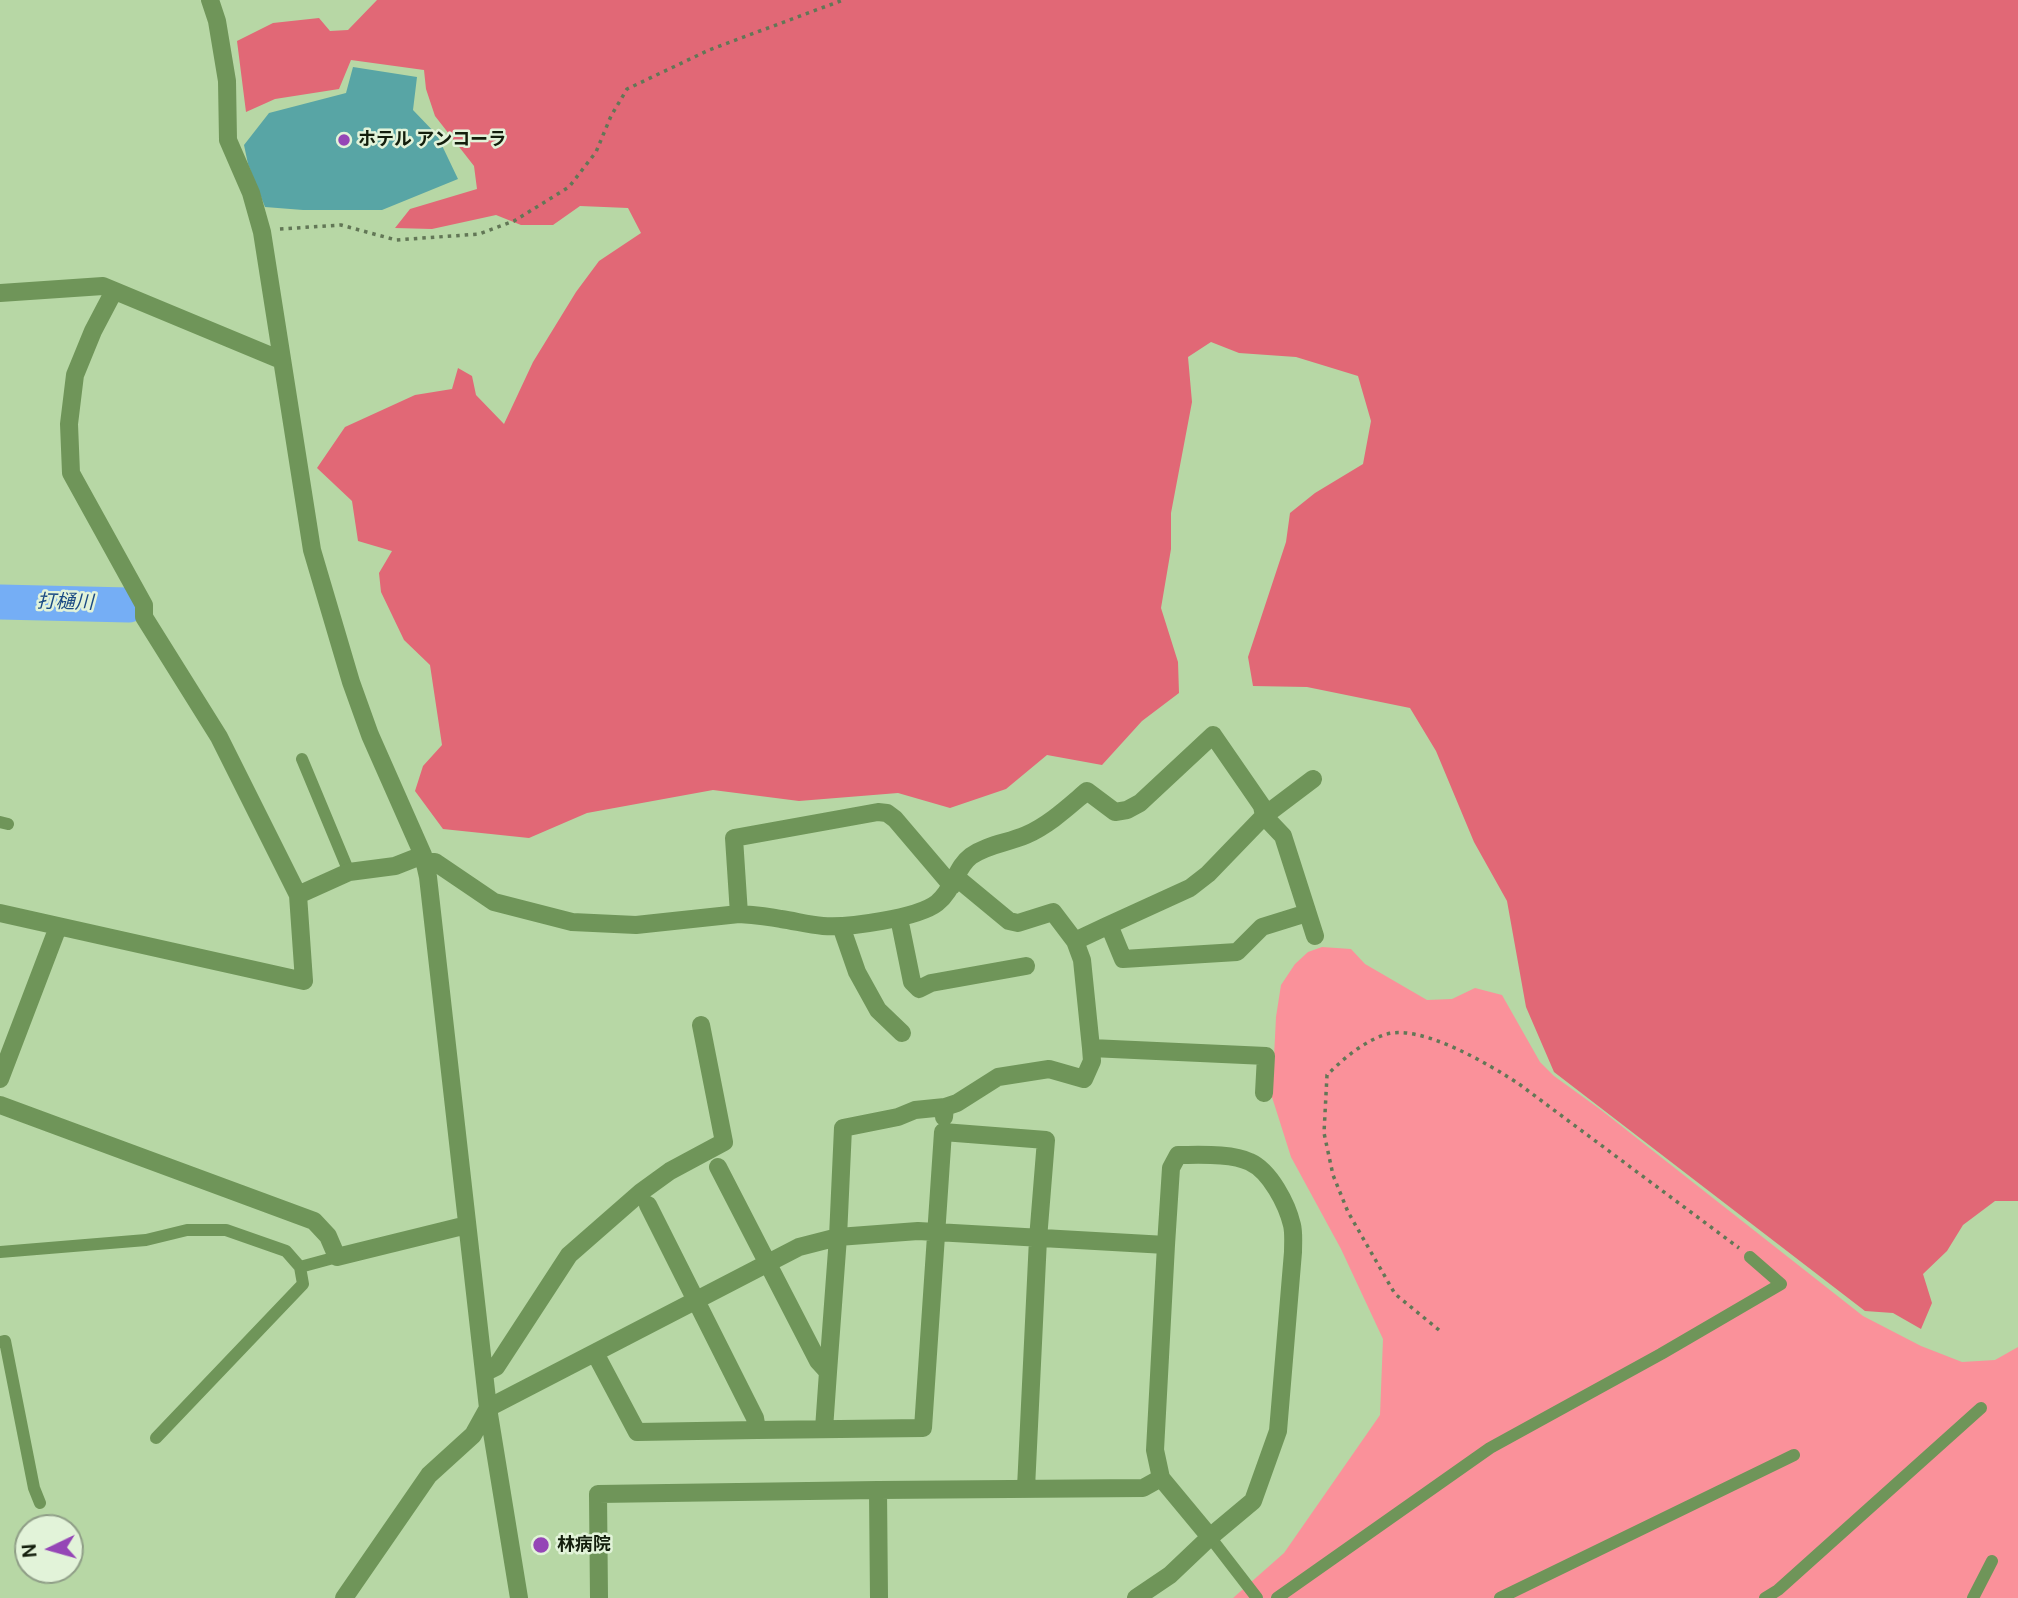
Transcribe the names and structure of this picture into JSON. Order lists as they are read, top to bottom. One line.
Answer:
{"water":["打樋川"],"places":["ホテル アンコーラ","林病院"],"north":"left"}
